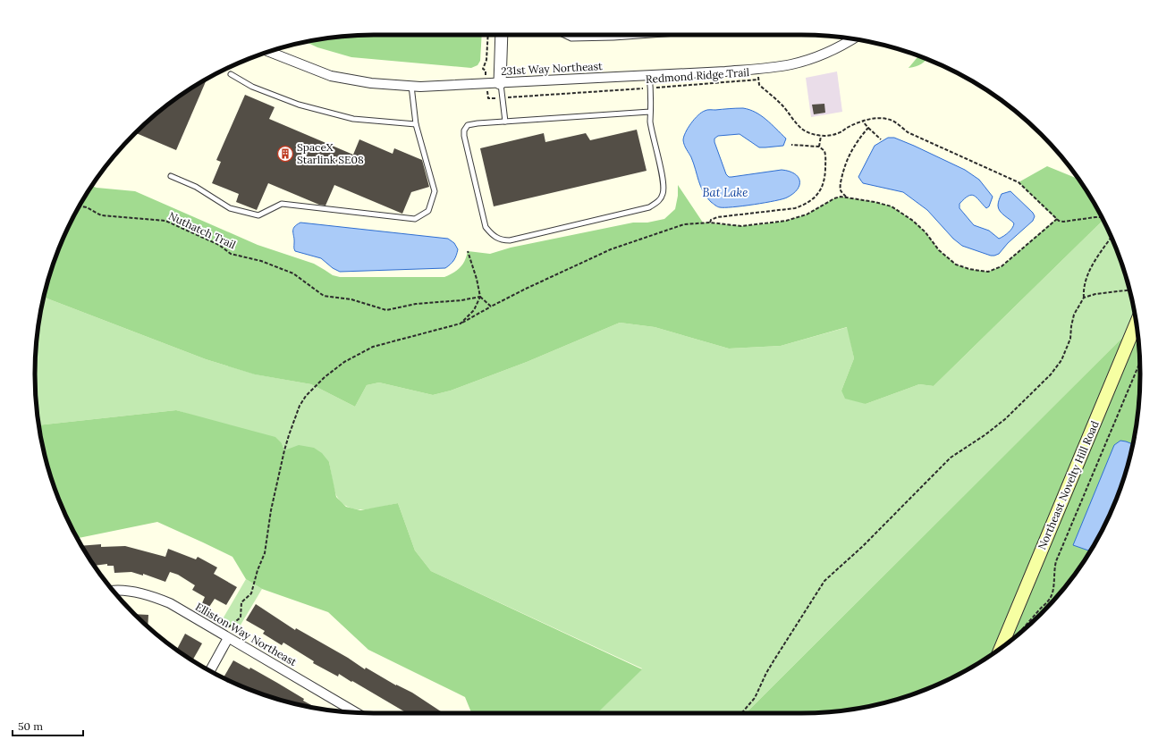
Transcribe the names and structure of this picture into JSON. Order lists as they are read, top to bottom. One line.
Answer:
{"streets":{"main road":["Northeast Novelty Hill Road"],"street":["231st Way Northeast","Elliston Way Northeast"],"path":["Redmond Ridge Trail","Nuthatch Trail"]},"water":["Bat Lake"],"places":{"building":["SpaceX Starlink SE08"]},"scale_bar":"50 m"}
